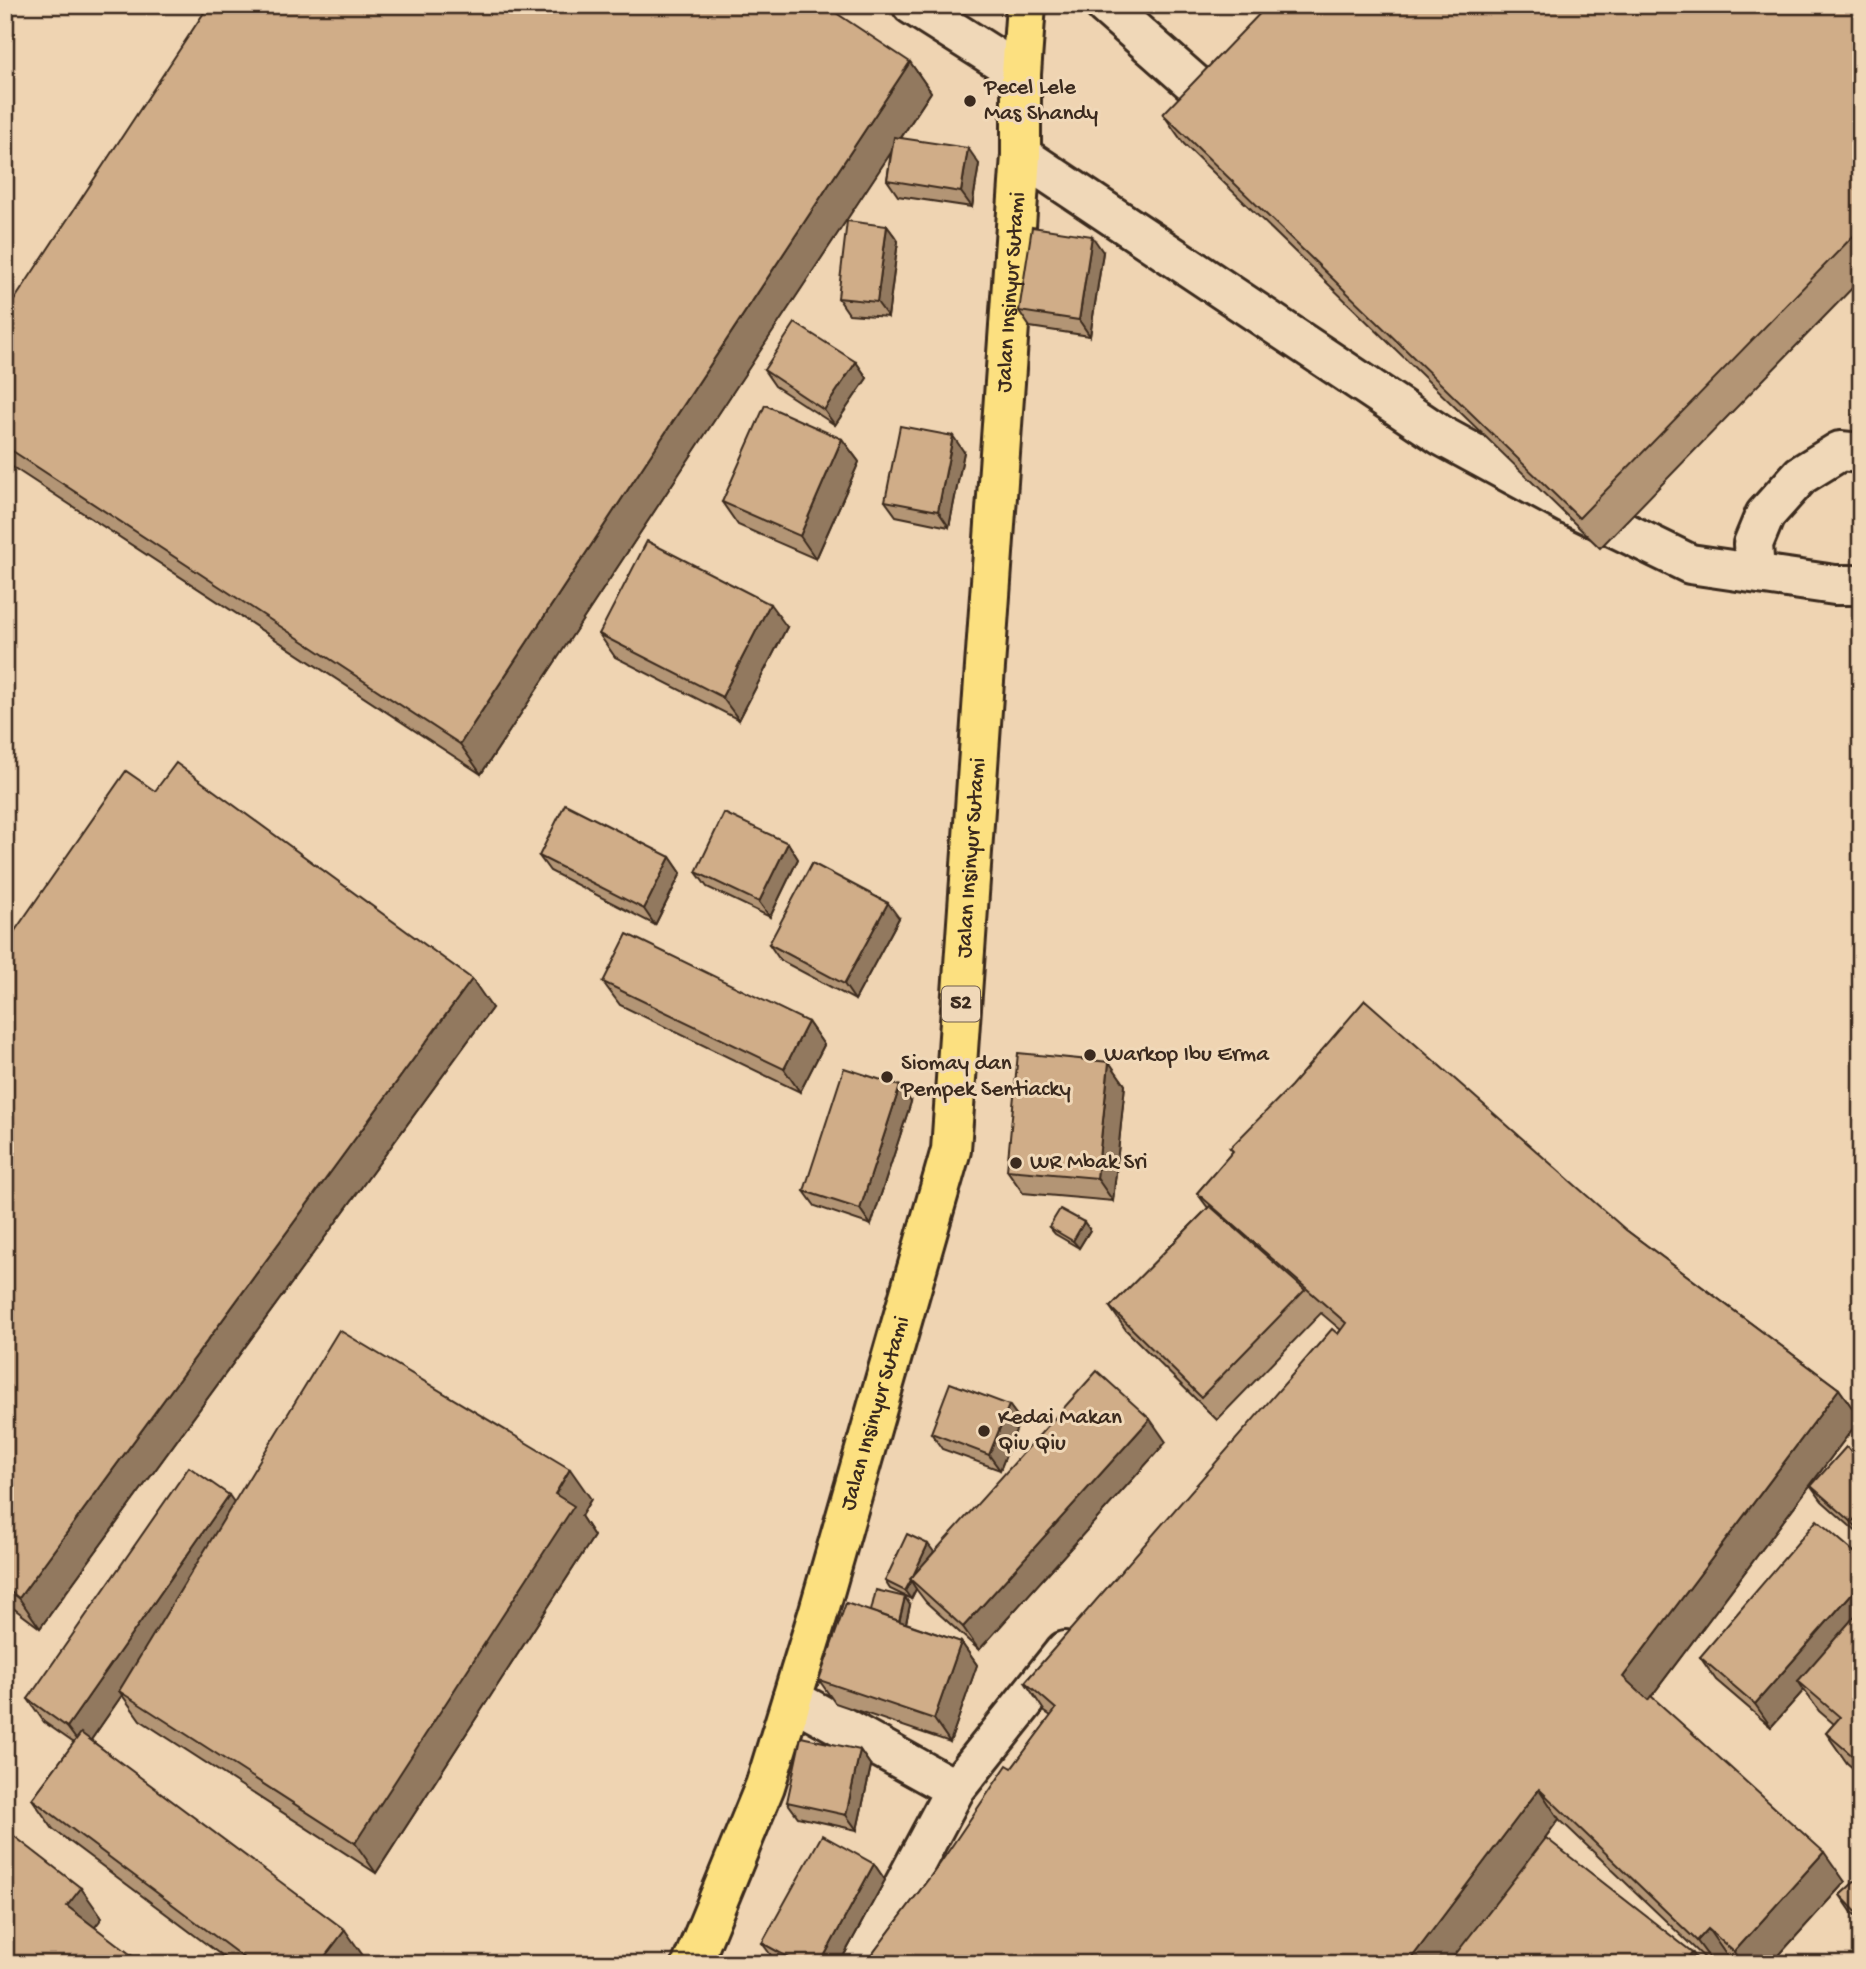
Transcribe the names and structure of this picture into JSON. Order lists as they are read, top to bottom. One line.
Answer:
{"streets":{"highway":["Jalan Insinyur Sutami","52"]},"places":["Pecel Lele Mas Shandy","Warkop Ibu Erma","Siomay dan Pempek Sentiacky","WR Mbak Sri","Kedai Makan Qiu Qiu"]}
